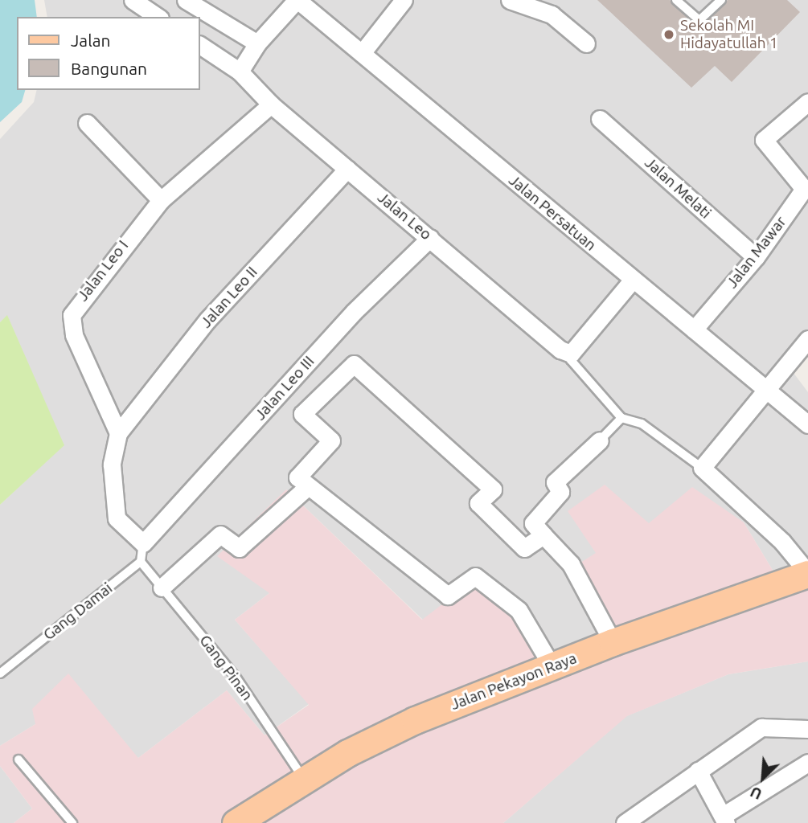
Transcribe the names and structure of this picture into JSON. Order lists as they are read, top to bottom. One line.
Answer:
{"streets":{"main road":["Jalan Pekayon Raya"],"street":["Jalan Melati","Jalan Persatuan","Jalan Leo","Jalan Mawar","Jalan Leo I","Jalan Leo II","Jalan Leo III"],"lane":["Gang Damai","Gang Pinan"]},"crossings":[["Jalan Melati","Jalan Mawar"],["Jalan Persatuan","Jalan Mawar"],["Jalan Leo","Jalan Leo I"],["Jalan Leo","Jalan Leo II"],["Jalan Leo","Jalan Leo III"],["Jalan Leo I","Jalan Leo II"],["Gang Damai","Gang Pinan"],["Gang Pinan","Jalan Pekayon Raya"]],"places":["Sekolah MI Hidayatullah 1"],"legend":["Jalan","Bangunan"],"north":"bottom left"}
